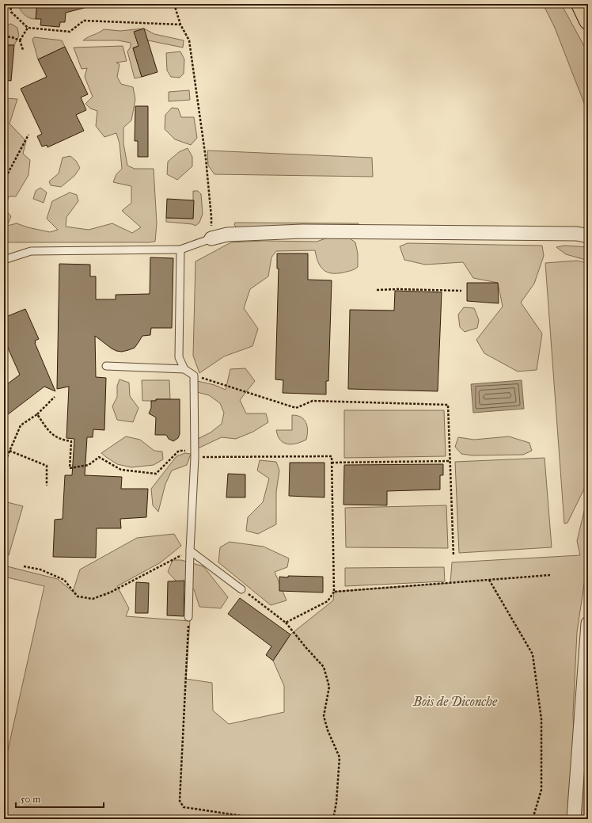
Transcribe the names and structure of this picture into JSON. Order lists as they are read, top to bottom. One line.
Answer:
{"parks":["Bois de Diconche"],"scale_bar":"50 m"}
